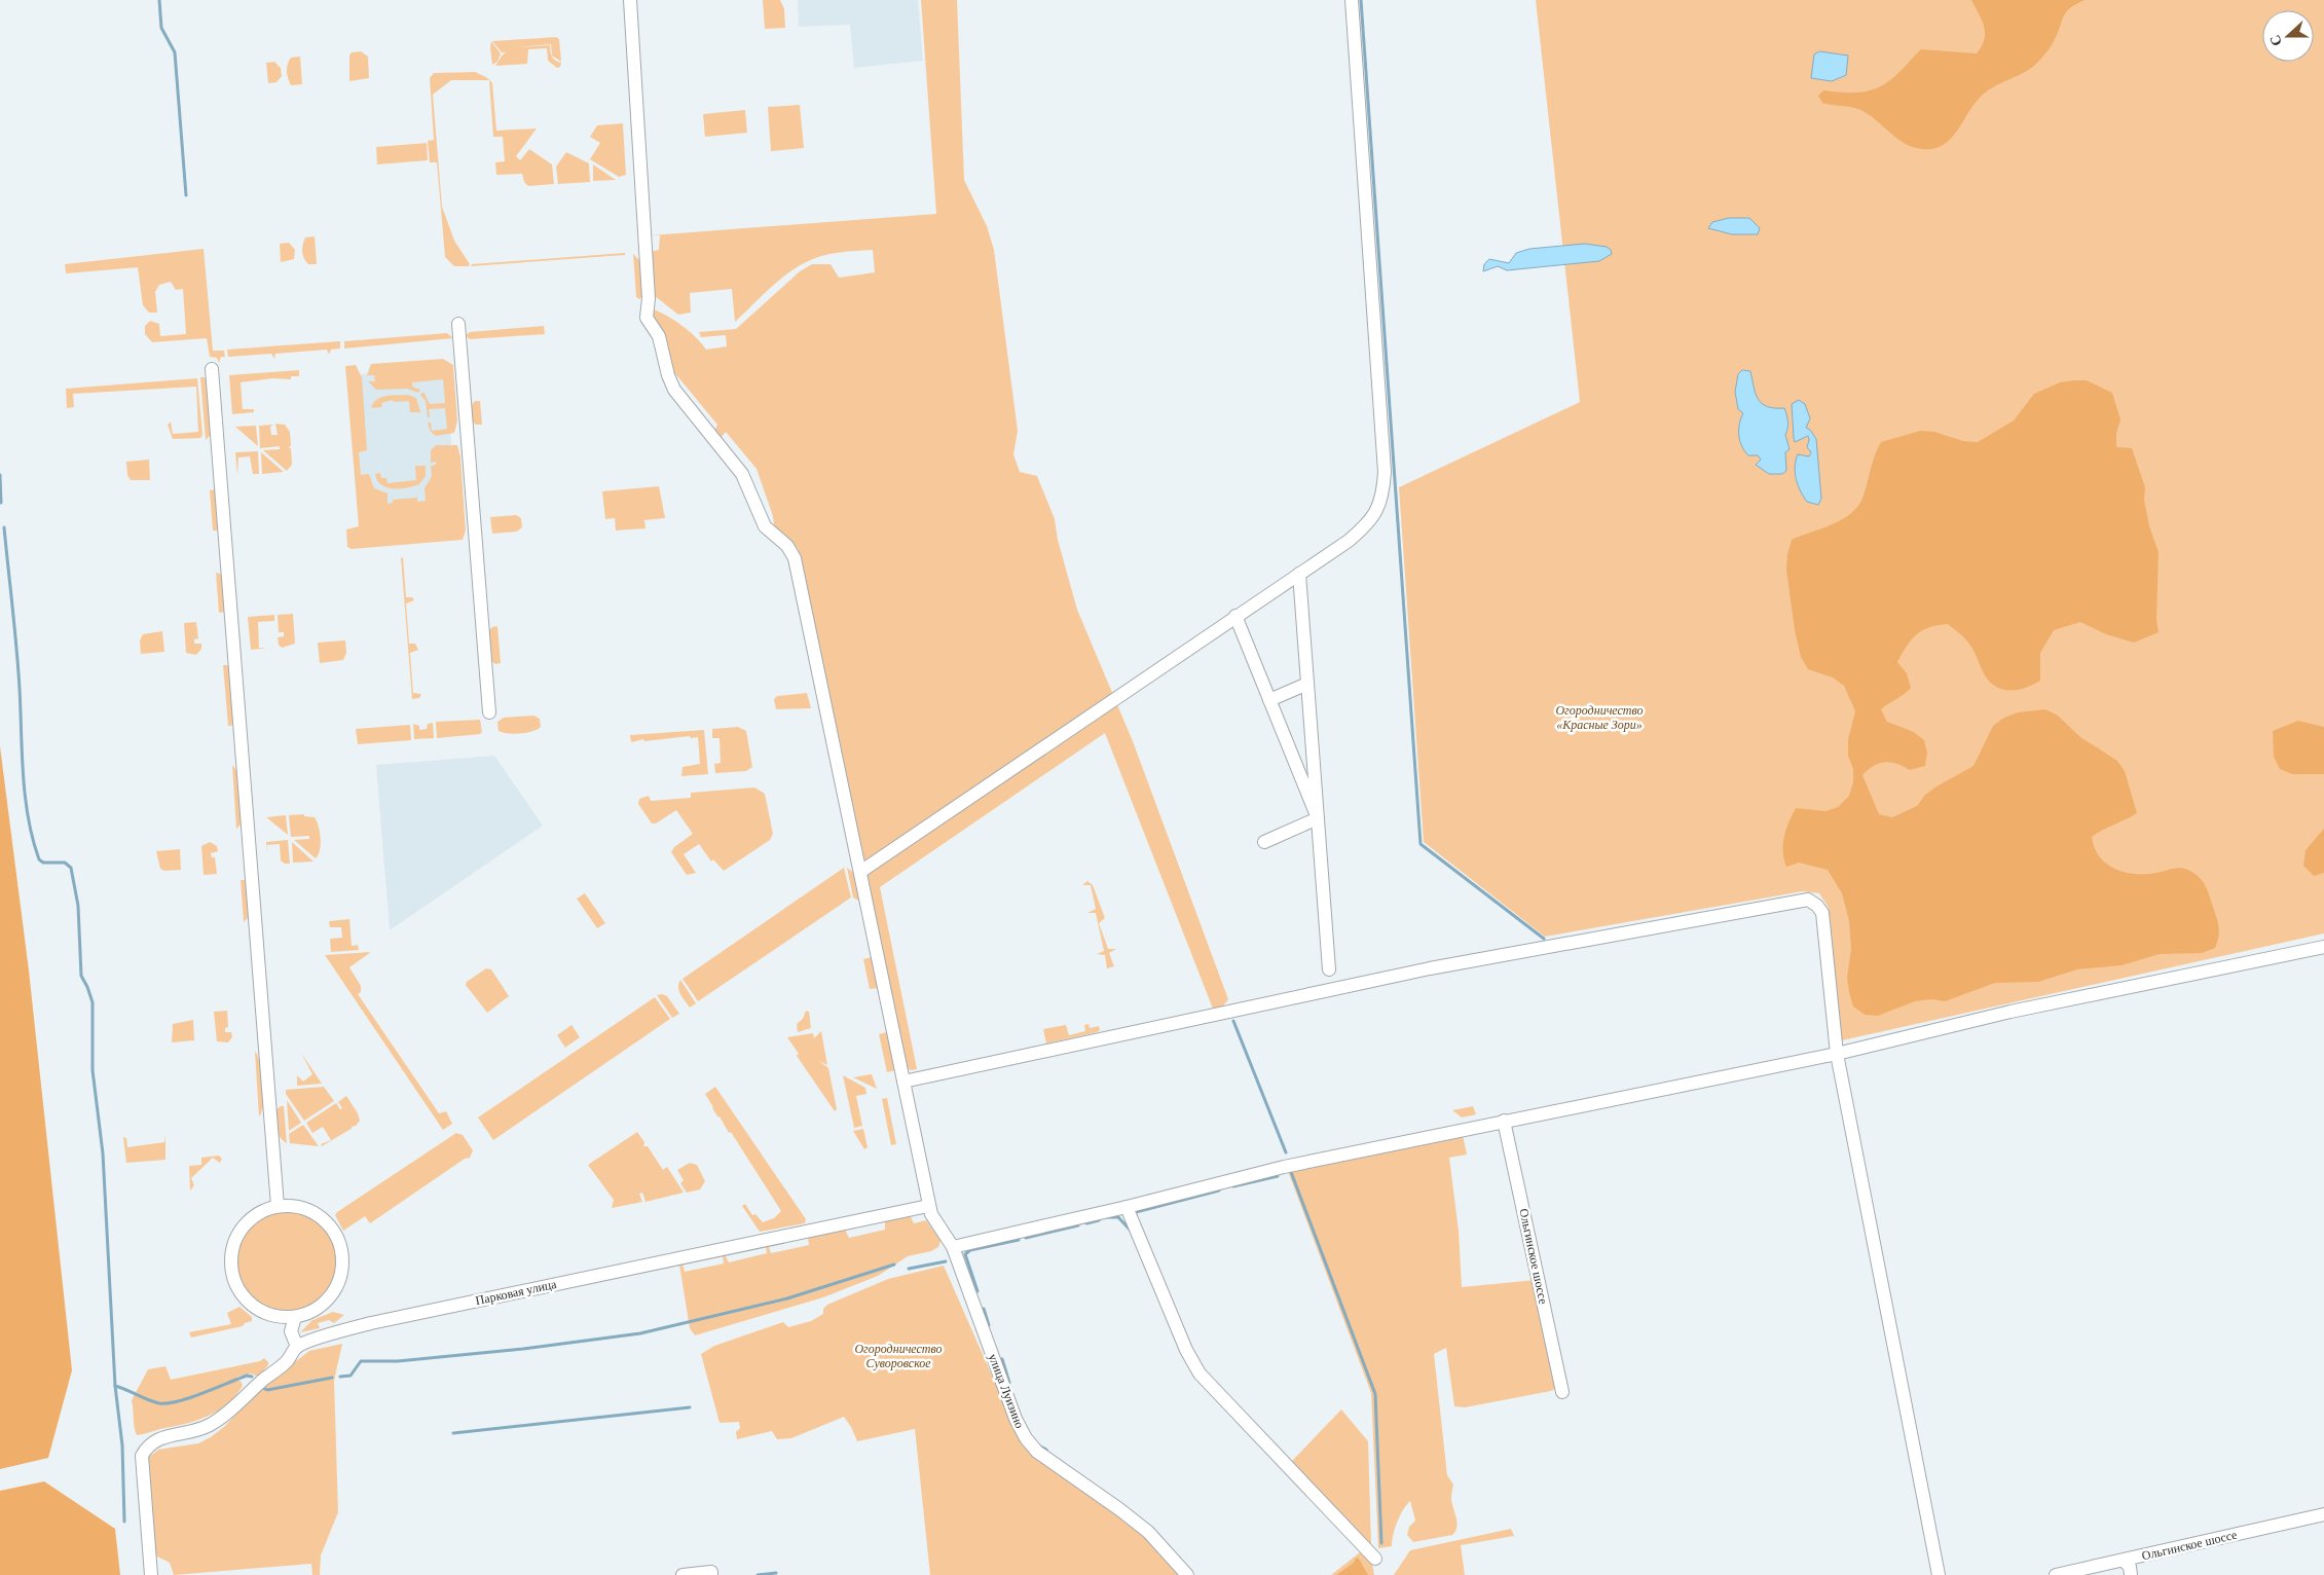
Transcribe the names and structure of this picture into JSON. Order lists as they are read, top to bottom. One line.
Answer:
{"streets":{"street":["Ольгинское шоссе","Парковая улица","улица Луизино"]},"crossings":[["Парковая улица","улица Луизино"]],"parks":["Огородничество «Красные Зори»","Огородничество Суворовское"],"north":"left"}
